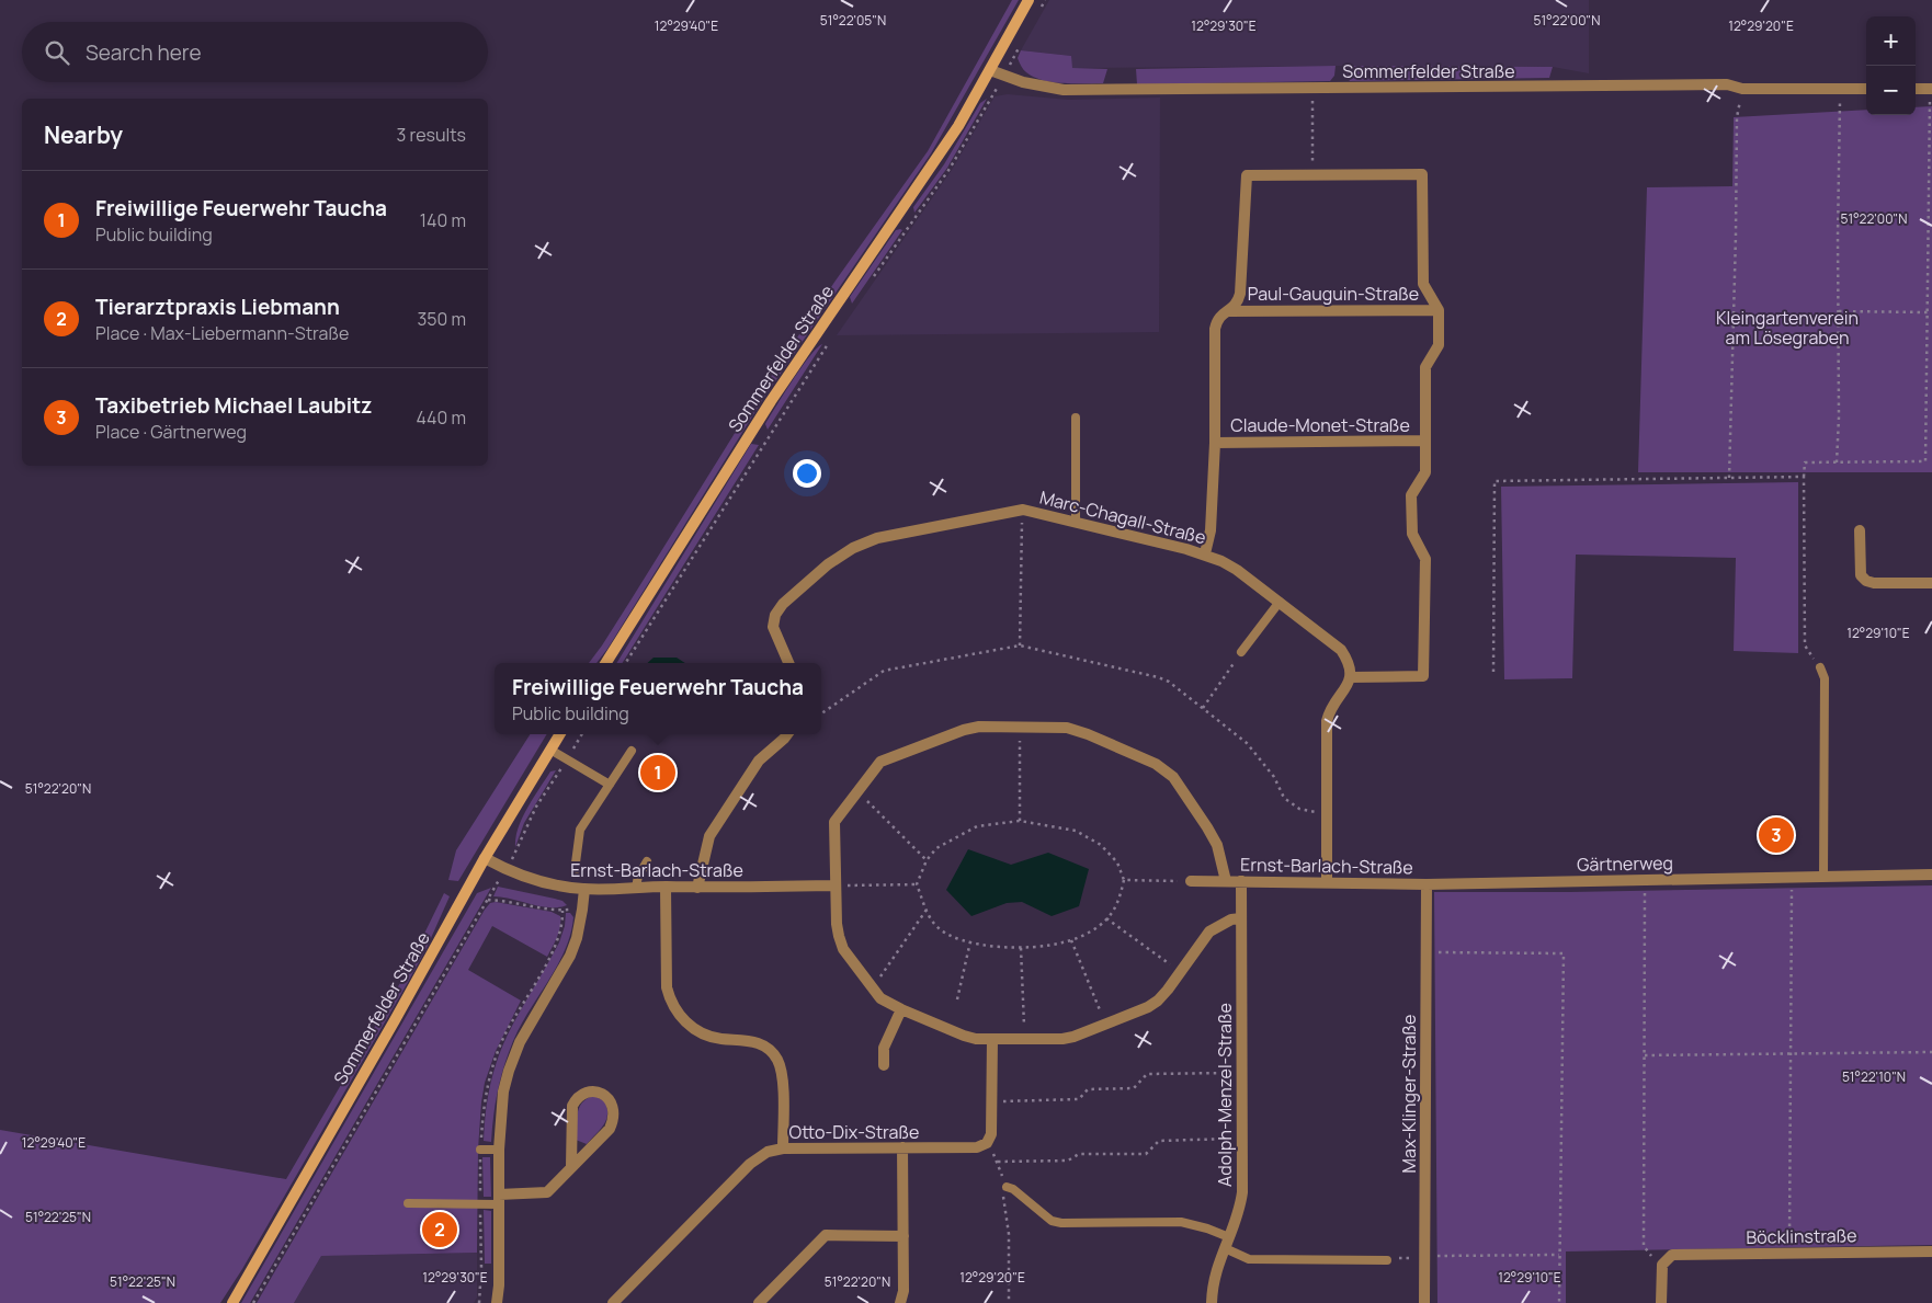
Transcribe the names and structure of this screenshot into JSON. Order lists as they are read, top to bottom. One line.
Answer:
{"streets":{"main road":["Sommerfelder Straße"],"street":["Paul-Gauguin-Straße","Claude-Monet-Straße","Marc-Chagall-Straße","Gärtnerweg","Ernst-Barlach-Straße","Max-Klinger-Straße","Adolph-Menzel-Straße","Otto-Dix-Straße","Böcklinstraße"]},"crossings":[["Sommerfelder Straße","Ernst-Barlach-Straße"],["Gärtnerweg","Ernst-Barlach-Straße"],["Gärtnerweg","Max-Klinger-Straße"],["Ernst-Barlach-Straße","Max-Klinger-Straße"],["Ernst-Barlach-Straße","Adolph-Menzel-Straße"]],"parks":["Kleingartenverein am Lösegraben"],"page":{"map_buttons":["+","−"],"search":"Search here","heading":["Nearby","3 results"],"list":[{"mark":"1","name":"Freiwillige Feuerwehr Taucha","note":"Public building","value":"140 m"},{"mark":"2","name":"Tierarztpraxis Liebmann","note":"Place · Max-Liebermann-Straße","value":"350 m"},{"mark":"3","name":"Taxibetrieb Michael Laubitz","note":"Place · Gärtnerweg","value":"440 m"}],"popup":["Freiwillige Feuerwehr Taucha","Public building"],"pins":["1","3","2"]},"coordinates":["51°22'05\"N","51°22'00\"N","12°29'40\"E","12°29'30\"E","12°29'20\"E","12°29'10\"E","51°22'20\"N","51°22'10\"N","51°22'25\"N"]}
